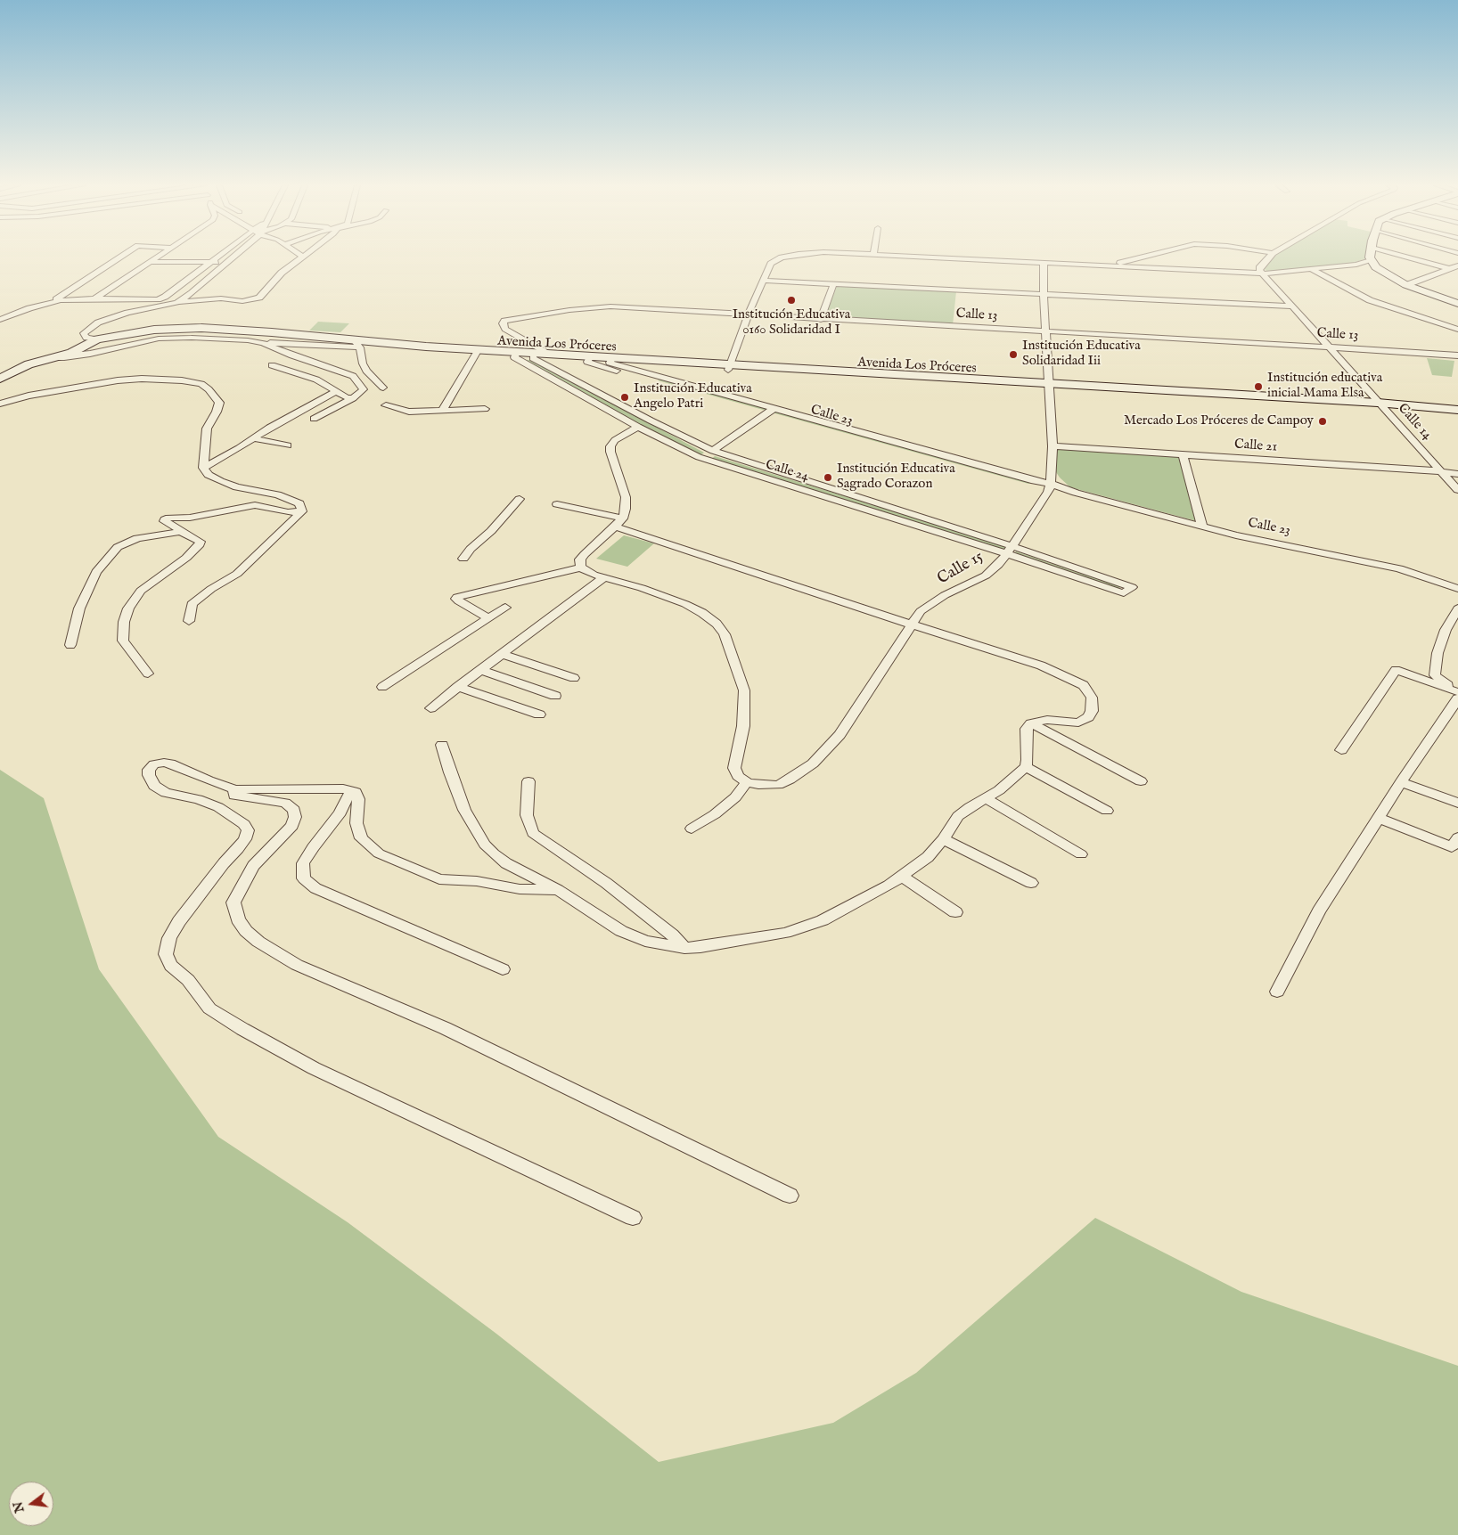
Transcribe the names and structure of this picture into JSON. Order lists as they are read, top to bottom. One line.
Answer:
{"streets":{"main road":["Avenida Los Próceres"],"street":["Calle 13","Calle 23","Calle 14","Calle 21","Calle 24","Calle 15"]},"crossings":[["Calle 13","Calle 14"],["Avenida Los Próceres","Calle 23"],["Avenida Los Próceres","Calle 14"],["Avenida Los Próceres","Calle 24"],["Calle 23","Calle 15"],["Calle 14","Calle 21"],["Calle 24","Calle 15"]],"places":["Institución Educativa 0160 Solidaridad I","Institución Educativa Solidaridad Iii","Institución educativa inicial Mama Elsa","Institución Educativa Angelo Patri","Mercado Los Próceres de Campoy","Institución Educativa Sagrado Corazon"],"north":"left"}
